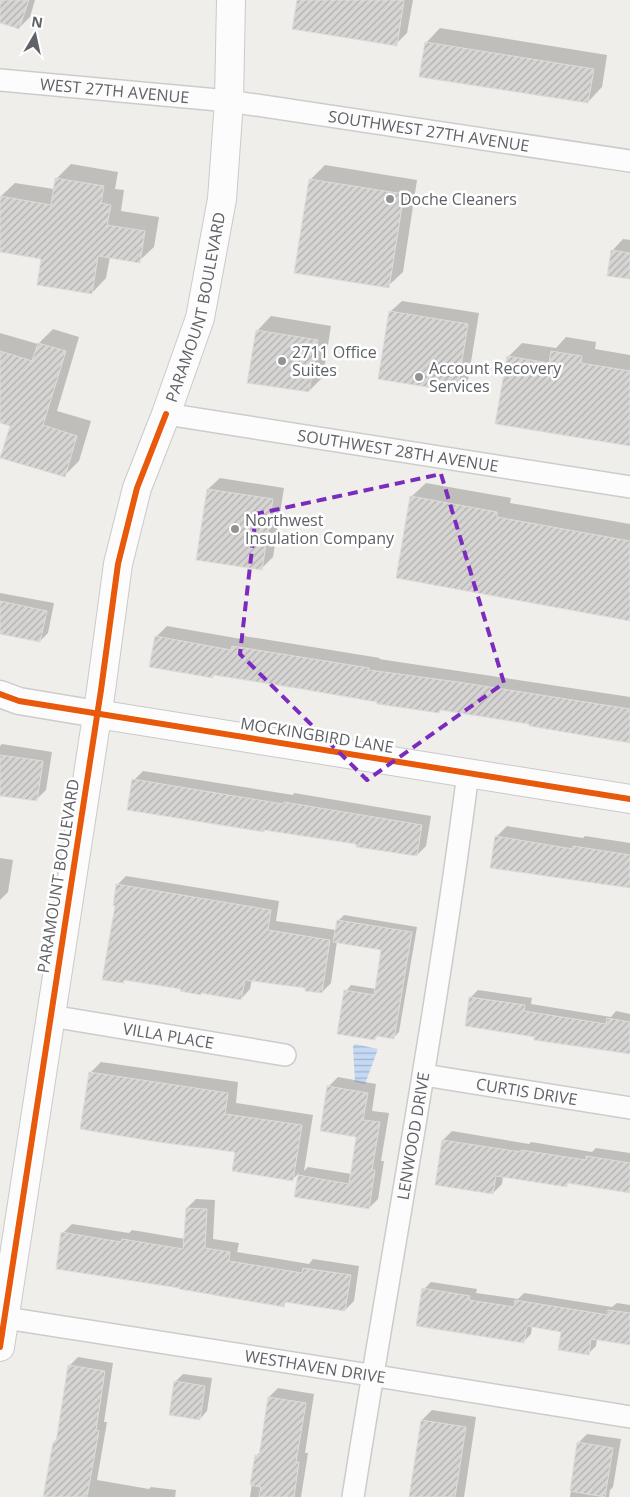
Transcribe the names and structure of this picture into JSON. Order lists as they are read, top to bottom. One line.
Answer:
{"streets":{"main road":["PARAMOUNT BOULEVARD","MOCKINGBIRD LANE"],"street":["WEST 27TH AVENUE","SOUTHWEST 27TH AVENUE","SOUTHWEST 28TH AVENUE","VILLA PLACE","CURTIS DRIVE","LENWOOD DRIVE","WESTHAVEN DRIVE"]},"crossings":[["WEST 27TH AVENUE","SOUTHWEST 27TH AVENUE"],["WEST 27TH AVENUE","PARAMOUNT BOULEVARD"],["SOUTHWEST 27TH AVENUE","PARAMOUNT BOULEVARD"],["PARAMOUNT BOULEVARD","SOUTHWEST 28TH AVENUE"],["PARAMOUNT BOULEVARD","MOCKINGBIRD LANE"],["PARAMOUNT BOULEVARD","VILLA PLACE"],["PARAMOUNT BOULEVARD","WESTHAVEN DRIVE"],["MOCKINGBIRD LANE","LENWOOD DRIVE"],["CURTIS DRIVE","LENWOOD DRIVE"],["LENWOOD DRIVE","WESTHAVEN DRIVE"]],"places":["Doche Cleaners","2711 Office Suites","Account Recovery Services","Northwest Insulation Company"],"north":"top"}
